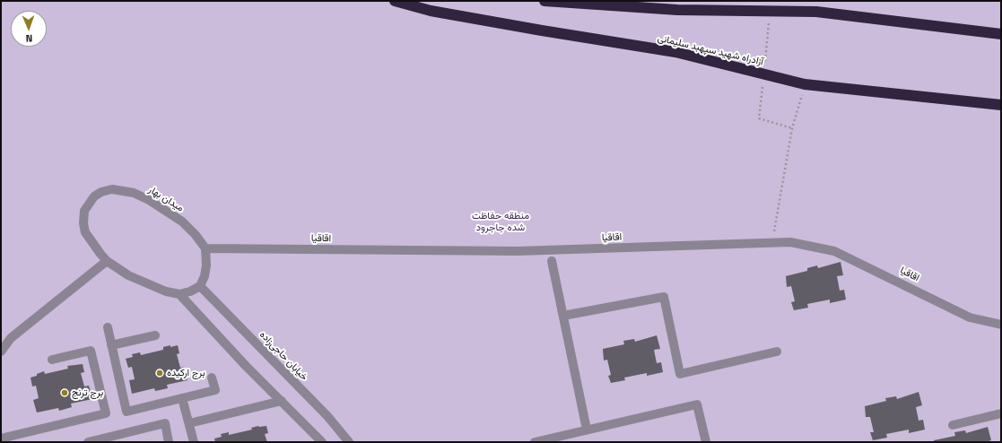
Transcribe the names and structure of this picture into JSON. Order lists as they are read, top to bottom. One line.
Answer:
{"streets":{"highway":["آزادراه شهید سپهبد سلیمانی"],"street":["میدان بهار","اقاقیا","خیابان حاجی‌زاده"]},"crossings":[["میدان بهار","اقاقیا"],["میدان بهار","خیابان حاجی‌زاده"],["اقاقیا","خیابان حاجی‌زاده"]],"parks":["منطقه حفاظت شده جاجرود"],"places":["برج ارکیده","برج ترنج"],"north":"bottom"}
